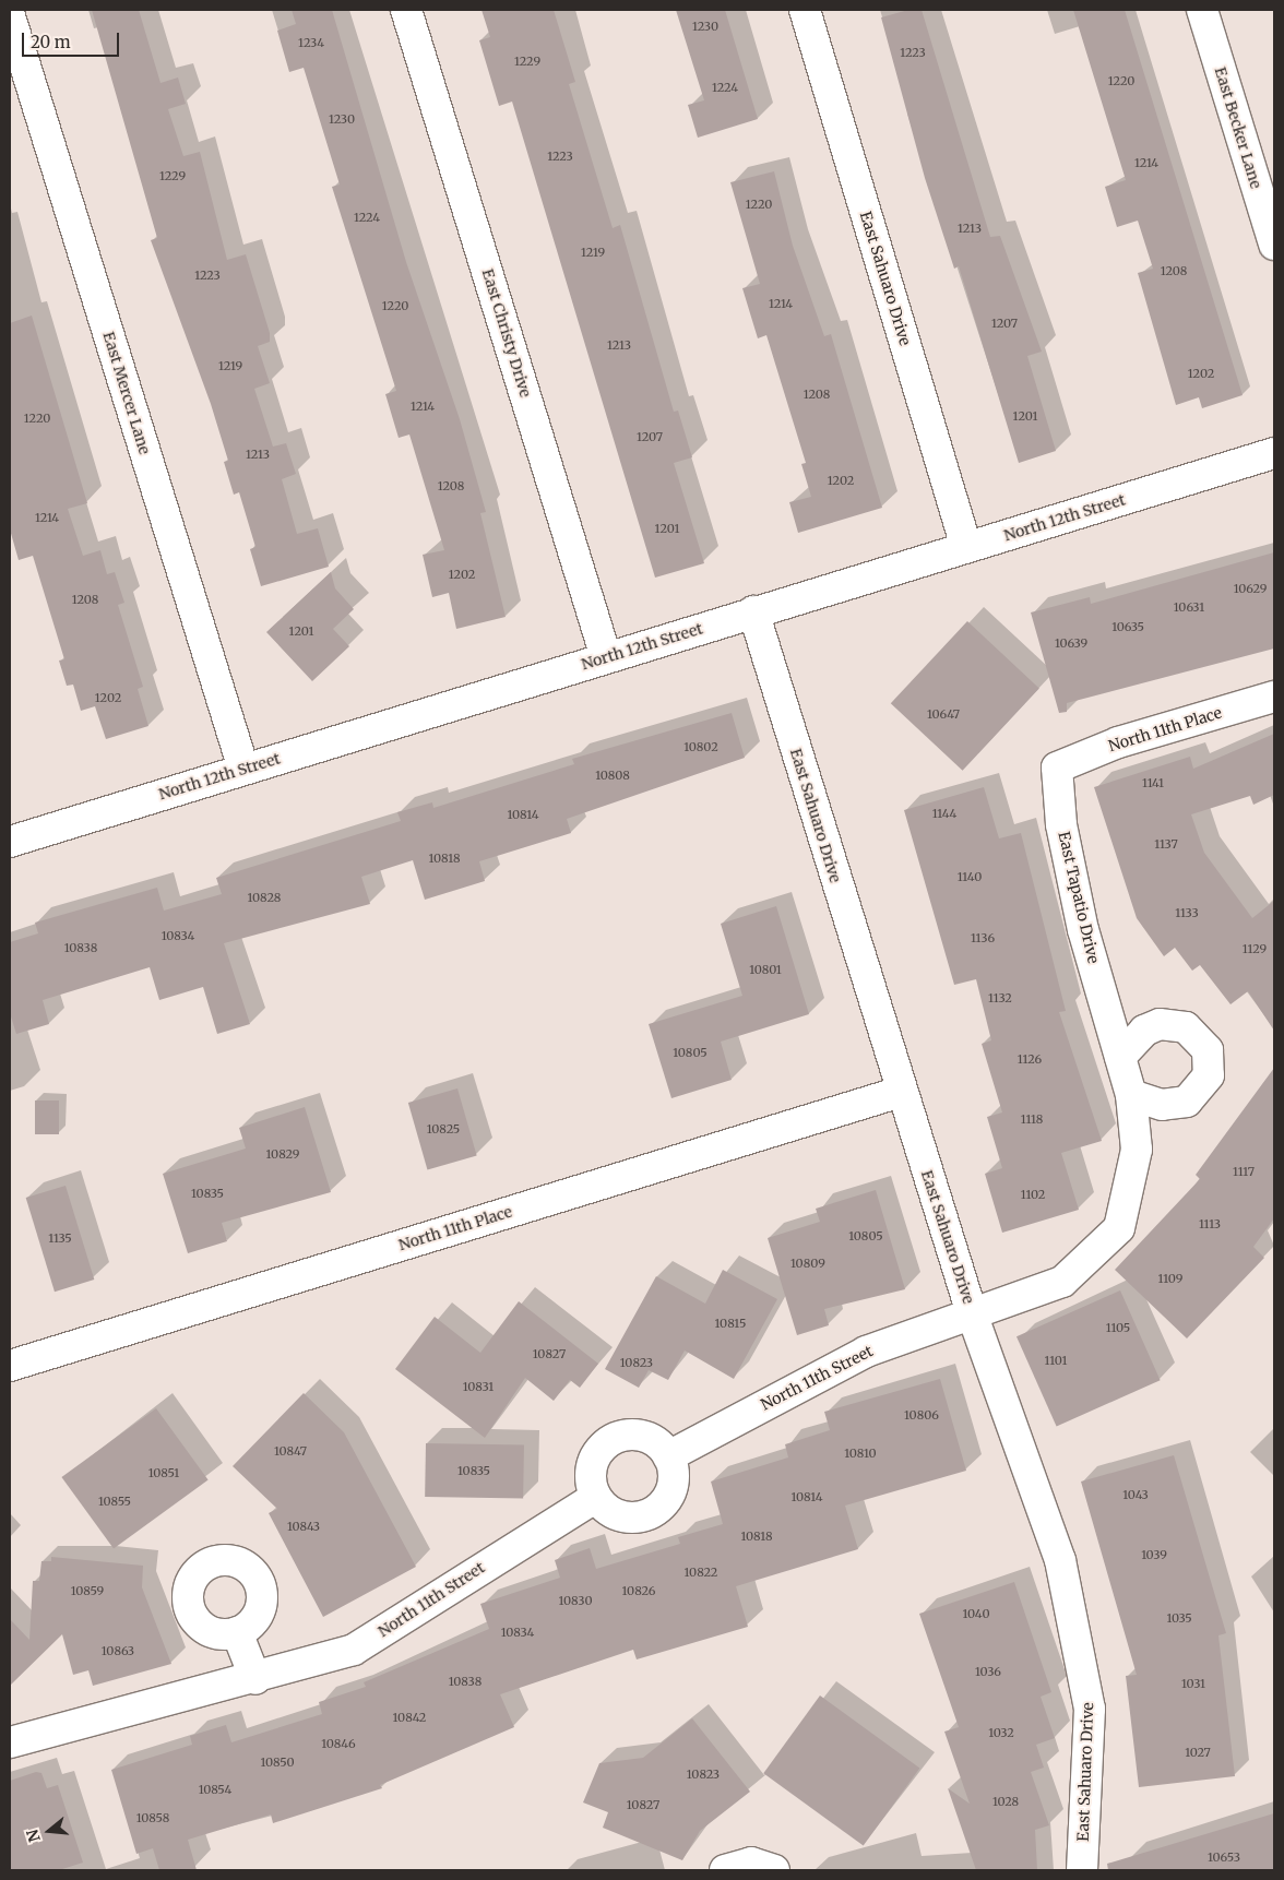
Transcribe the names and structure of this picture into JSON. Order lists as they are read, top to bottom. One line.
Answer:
{"streets":{"street":["East Becker Lane","East Sahuaro Drive","East Christy Drive","East Mercer Lane","North 12th Street","North 11th Place","East Tapatio Drive","North 11th Street"]},"crossings":[["East Sahuaro Drive","North 12th Street"],["East Sahuaro Drive","North 11th Place"],["East Sahuaro Drive","East Tapatio Drive"],["East Sahuaro Drive","North 11th Street"],["East Christy Drive","North 12th Street"],["East Mercer Lane","North 12th Street"],["North 11th Place","East Tapatio Drive"],["East Tapatio Drive","North 11th Street"]],"house_numbers":["1230","1234","1223","1229","1220","1224","1230","1223","1214","1229","1220","1224","1213","1219","1208","1223","1214","1220","1207","1213","1219","1202","1208","1214","1201","1220","1207","1213","1202","1208","1214","1201","1202","10629","1208","10631","10635","1201","10639","1202","10647","10802","10808","1141","1144","10814","1137","10818","1140","10828","1133","10834","1136","10838","1129","10801","1132","10805","1126","1118","10825","10829","1117","10835","1102","1113","10805","1135","10809","1109","10815","1105","10827","1101","10823","10831","10806","10847","10810","10835","10851","1043","10814","10855","10843","10818","1039","10822","10859","10826","10830","1040","1035","10834","10863","1036","10838","1031","10842","1032","10846","1027","10850","10823","10854","1028","10827","10858","10653"],"scale_bar":"20 m","north":"left"}
